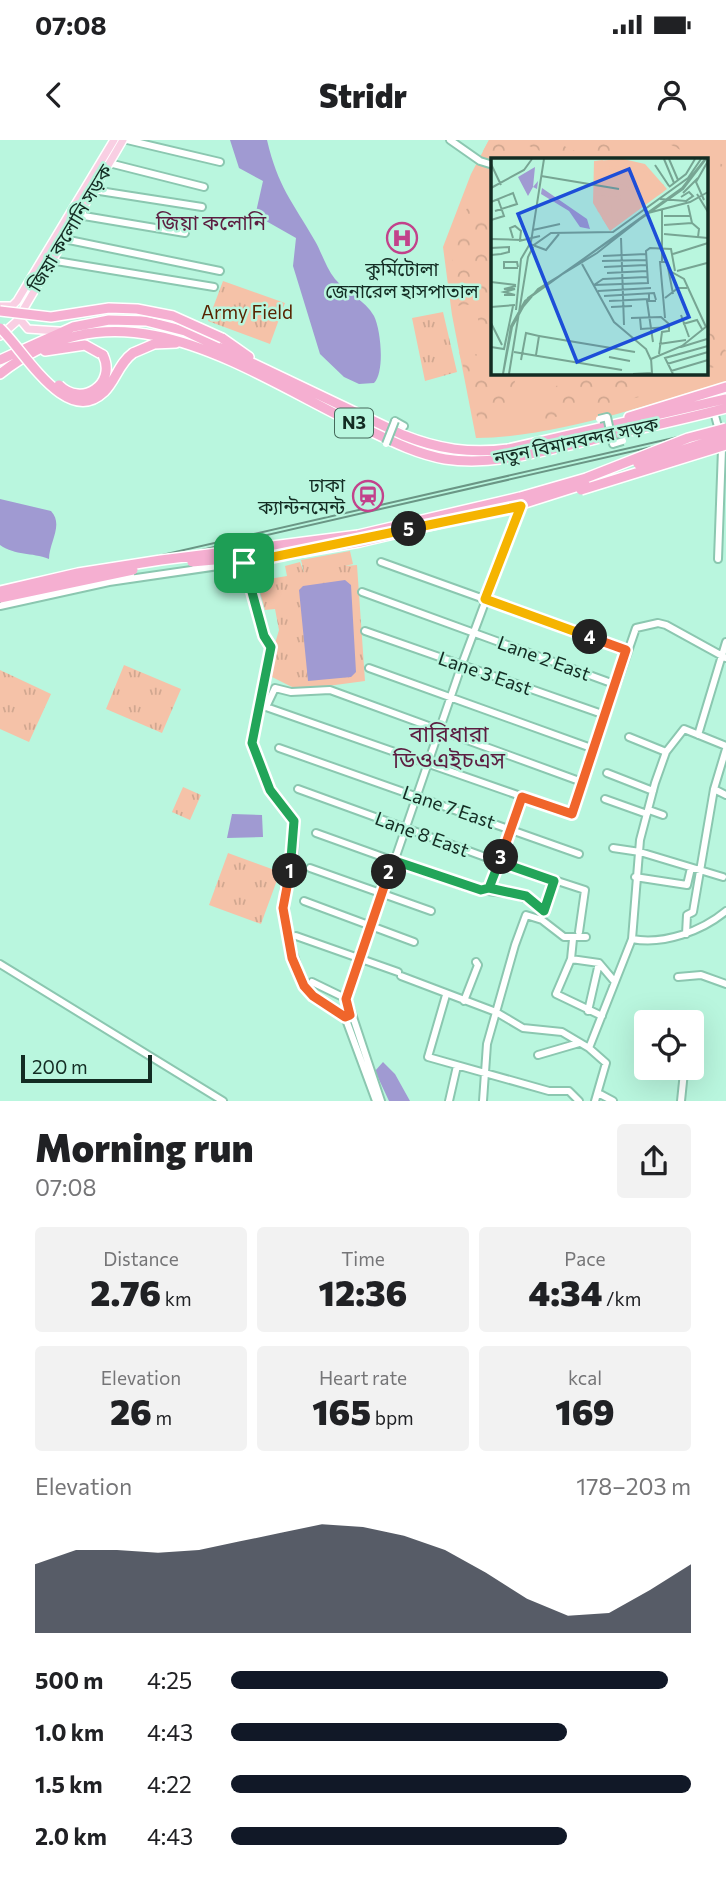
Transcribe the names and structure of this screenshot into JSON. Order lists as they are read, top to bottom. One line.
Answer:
{"streets":{"highway":["N3","নতুন বিমানবন্দর সড়ক"],"main road":["জিয়া কলোনি সড়ক"],"street":["Lane 2 East","Lane 3 East","Lane 7 East","Lane 8 East"]},"districts":["জিয়া কলোনি","বারিধারা ডিওএইচএস"],"parks":["Army Field"],"places":{"hospital":["কুর্মিটোলা জেনারেল হাসপাতাল"],"station":["ঢাকা ক্যান্টনমেন্ট"]},"scale_bar":"200 m","page":{"status":"07:08","header":"Stridr","pins":["5","4","3","1","2"],"scale":"200 m","heading":["Morning run","07:08"],"stats":[["Distance","2.76 km"],["Time","12:36"],["Pace","4:34 /km"],["Elevation","26 m"],["Heart rate","165 bpm"],["kcal","169"]],"chart":["Elevation","178–203 m"],"list":[{"name":"500 m","note":"4:25"},{"name":"1.0 km","note":"4:43"},{"name":"1.5 km","note":"4:22"},{"name":"2.0 km","note":"4:43"}]}}
